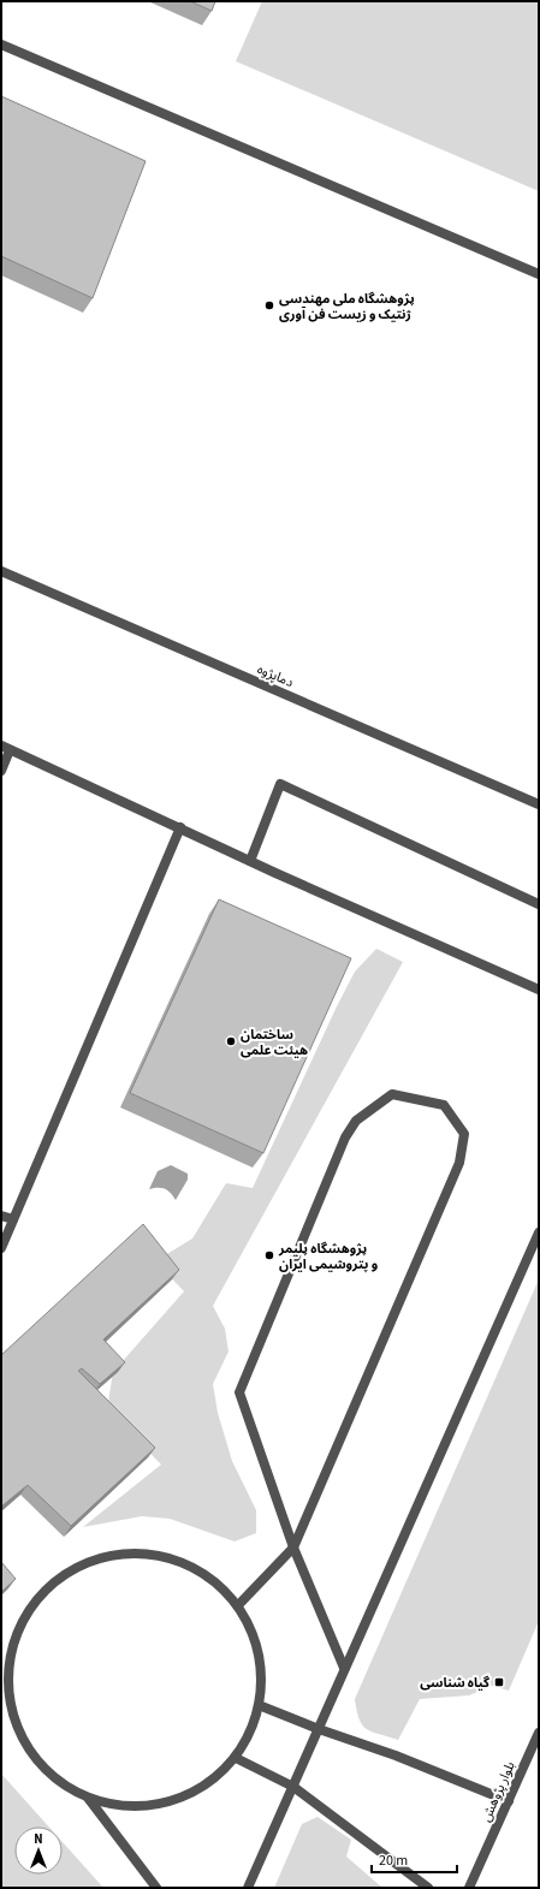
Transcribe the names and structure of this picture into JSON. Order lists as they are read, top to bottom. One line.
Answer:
{"streets":{"street":["دماپژوه","بلوار پژوهش"]},"places":{"other":["پژوهشگاه ملی مهندسی ژنتیک و زیست فن آوری","ساختمان هیئت علمی","پژوهشگاه پلیمر و پتروشیمی ایران"],"transit":["گیاه شناسی"]},"scale_bar":"20 m","north":"top"}
